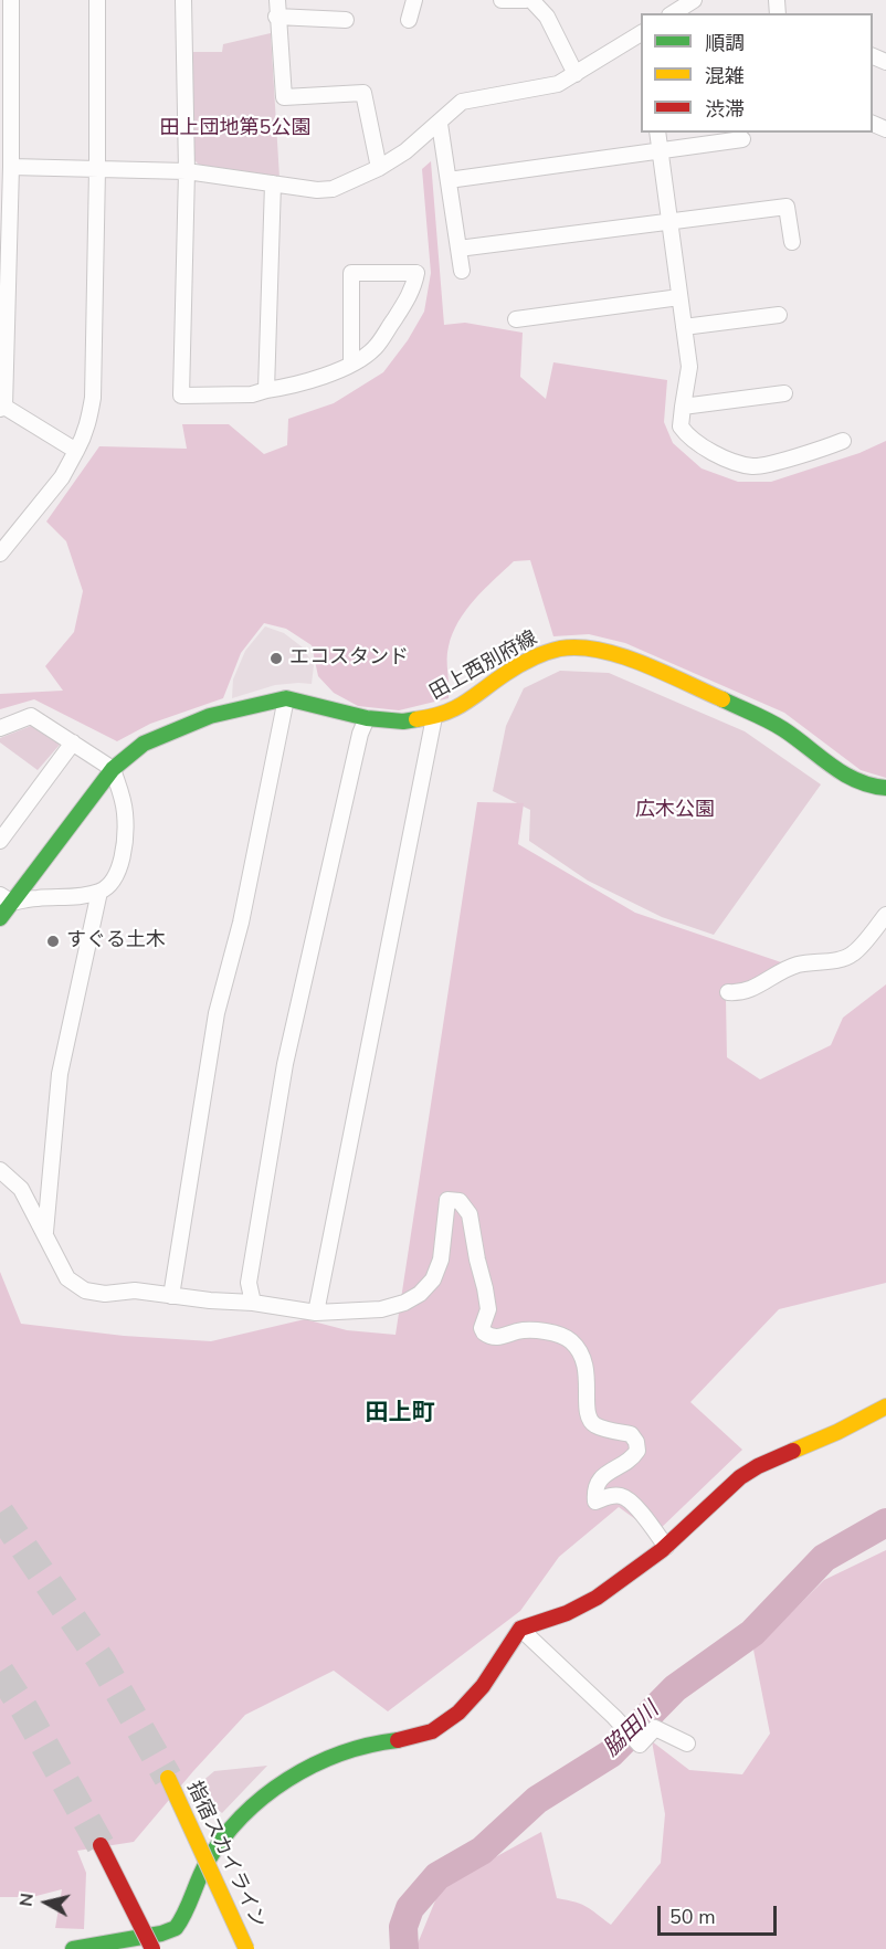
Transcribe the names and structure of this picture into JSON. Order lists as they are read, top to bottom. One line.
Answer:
{"streets":{"main road":["田上西別府線","指宿スカイライン"]},"districts":["田上町"],"water":["脇田川"],"parks":["田上団地第5公園","広木公園"],"places":["エコスタンド","すぐる土木"],"legend":["順調","混雑","渋滞"],"scale_bar":"50 m","north":"left"}
